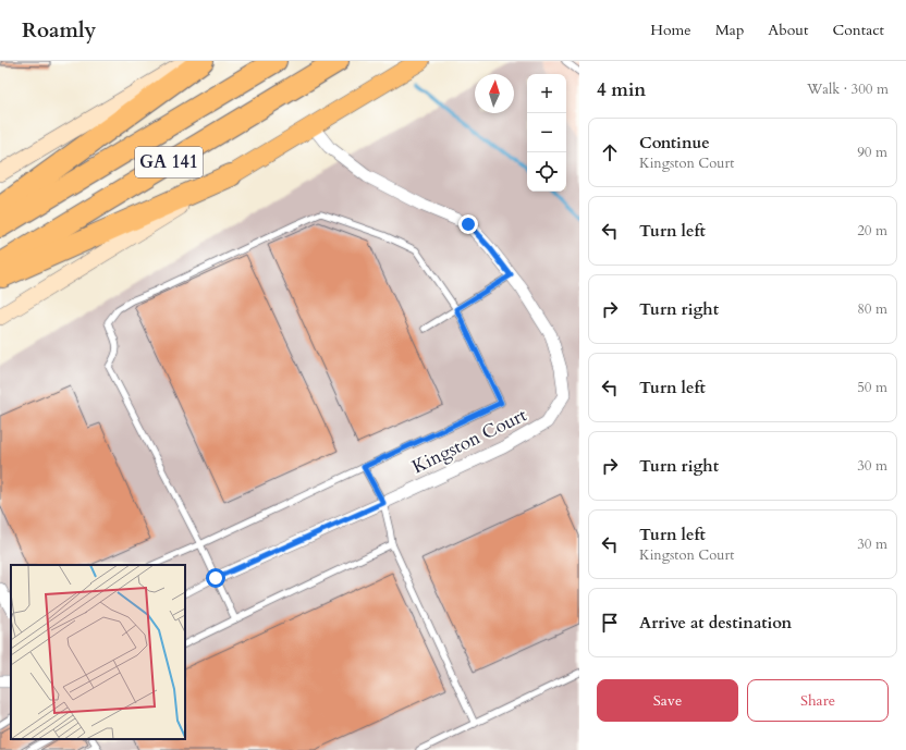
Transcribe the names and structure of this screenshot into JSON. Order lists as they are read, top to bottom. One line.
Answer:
{"streets":{"highway":["GA 141"],"street":["Kingston Court"]},"north":"top","page":{"header":"Roamly","nav":["Home","Map","About","Contact"],"heading":["4 min","Walk · 300 m"],"map_buttons":["+","−"],"list":[["Continue","Kingston Court","90 m"],["Turn left","20 m"],["Turn right","80 m"],["Turn left","50 m"],["Turn right","30 m"],["Turn left","Kingston Court","30 m"],"Arrive at destination"],"buttons":["Save","Share"]}}
